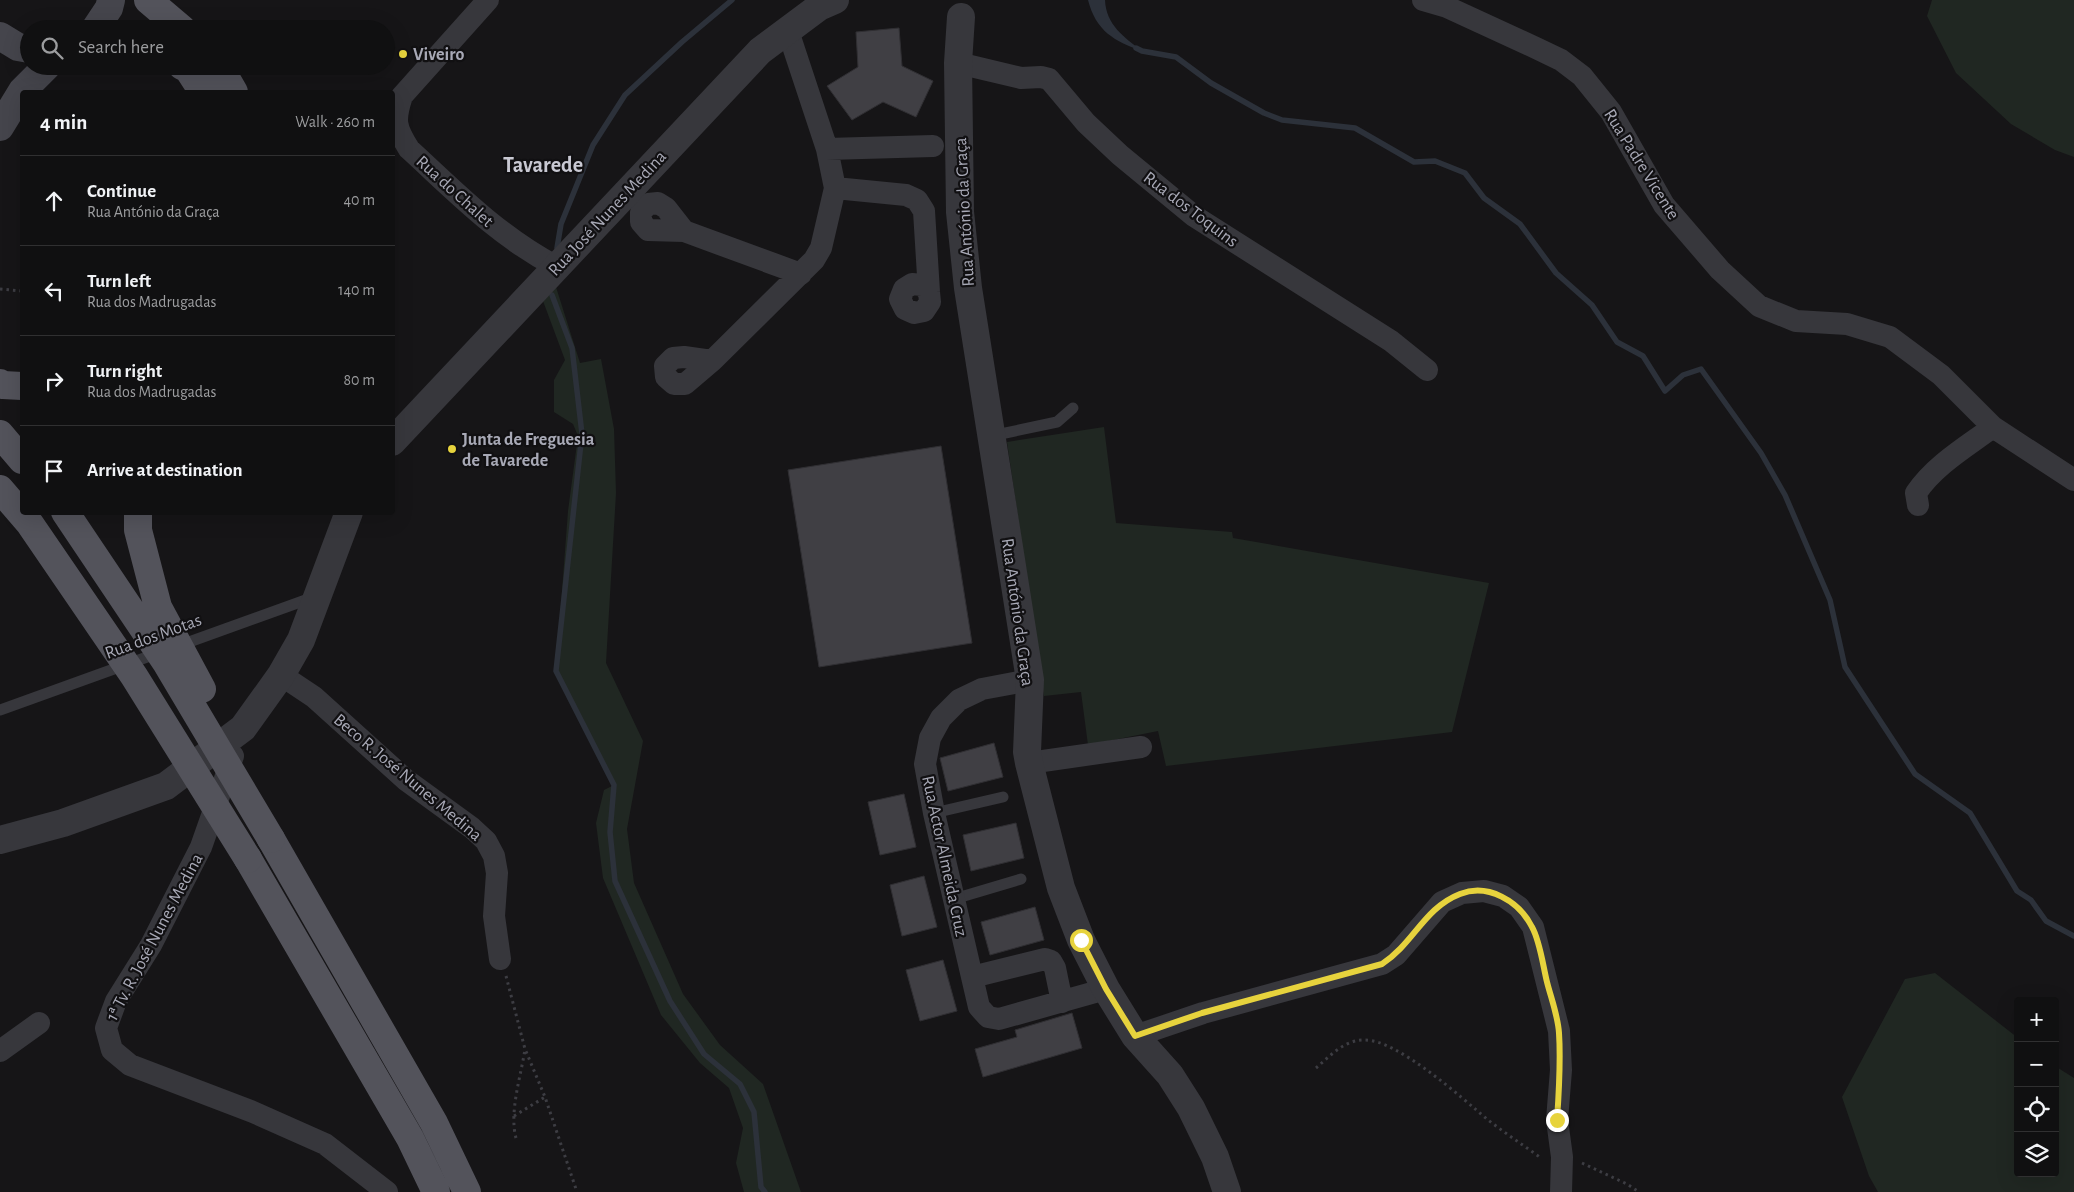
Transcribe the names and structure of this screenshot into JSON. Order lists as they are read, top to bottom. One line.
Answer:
{"streets":{"street":["Rua Padre Vicente","Rua do Chalet","Rua dos Toquins","Rua António da Graça","Rua José Nunes Medina","Beco R. José Nunes Medina","Rua Actor Almeida Cruz","1ª Tv. R. José Nunes Medina"],"lane":["Rua dos Motas"]},"crossings":[["Rua do Chalet","Rua José Nunes Medina"],["Rua dos Toquins","Rua António da Graça"],["Rua António da Graça","Rua Actor Almeida Cruz"]],"districts":["Tavarede"],"places":["Viveiro","Junta de Freguesia de Tavarede"],"page":{"search":"Search here","heading":["4 min","Walk · 260 m"],"list":[["Continue","Rua António da Graça","40 m"],["Turn left","Rua dos Madrugadas","140 m"],["Turn right","Rua dos Madrugadas","80 m"],"Arrive at destination"],"map_buttons":["+","−"]}}
